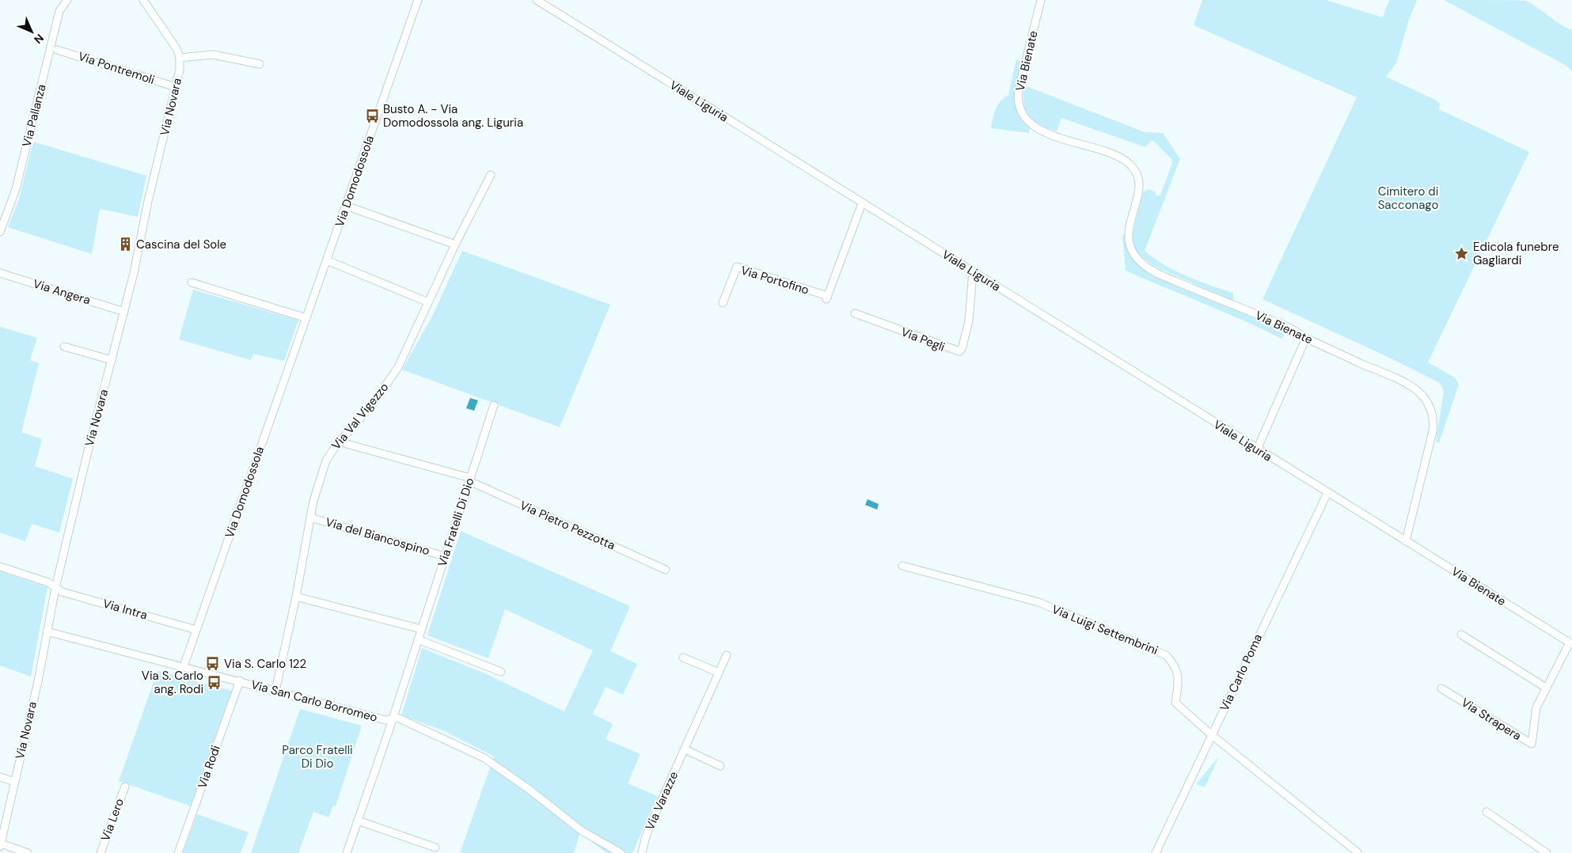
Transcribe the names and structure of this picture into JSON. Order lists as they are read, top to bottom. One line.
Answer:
{"streets":{"street":["Via Bienate","Via Pontremoli","Viale Liguria","Via Novara","Via Pallanza","Via Domodossola","Via Portofino","Via Angera","Via Pegli","Via Val Vigezzo","Via Fratelli Di Dio","Via Pietro Pezzotta","Via del Biancospino","Via Intra","Via Luigi Settembrini","Via Carlo Poma","Via San Carlo Borromeo","Via Strapera","Via Rodi","Via Varazze","Via Lero"]},"crossings":[["Via Bienate","Viale Liguria"],["Via Bienate","Via Strapera"],["Via Pontremoli","Via Novara"],["Viale Liguria","Via Portofino"],["Viale Liguria","Via Pegli"],["Viale Liguria","Via Carlo Poma"],["Via Novara","Via Angera"],["Via Novara","Via Intra"],["Via Novara","Via San Carlo Borromeo"],["Via Domodossola","Via Intra"],["Via Domodossola","Via San Carlo Borromeo"],["Via Val Vigezzo","Via Pietro Pezzotta"],["Via Val Vigezzo","Via del Biancospino"],["Via Val Vigezzo","Via San Carlo Borromeo"],["Via Fratelli Di Dio","Via Pietro Pezzotta"],["Via Fratelli Di Dio","Via del Biancospino"],["Via Fratelli Di Dio","Via San Carlo Borromeo"],["Via Luigi Settembrini","Via Carlo Poma"],["Via San Carlo Borromeo","Via Rodi"]],"parks":["Cimitero di Sacconago","Parco Fratelli Di Dio"],"places":{"bus stop":["Busto A. - Via Domodossola ang. Liguria","Via S. Carlo 122","Via S. Carlo ang. Rodi"],"building":["Cascina del Sole"],"place":["Edicola funebre Gagliardi"]},"north":"bottom right"}
